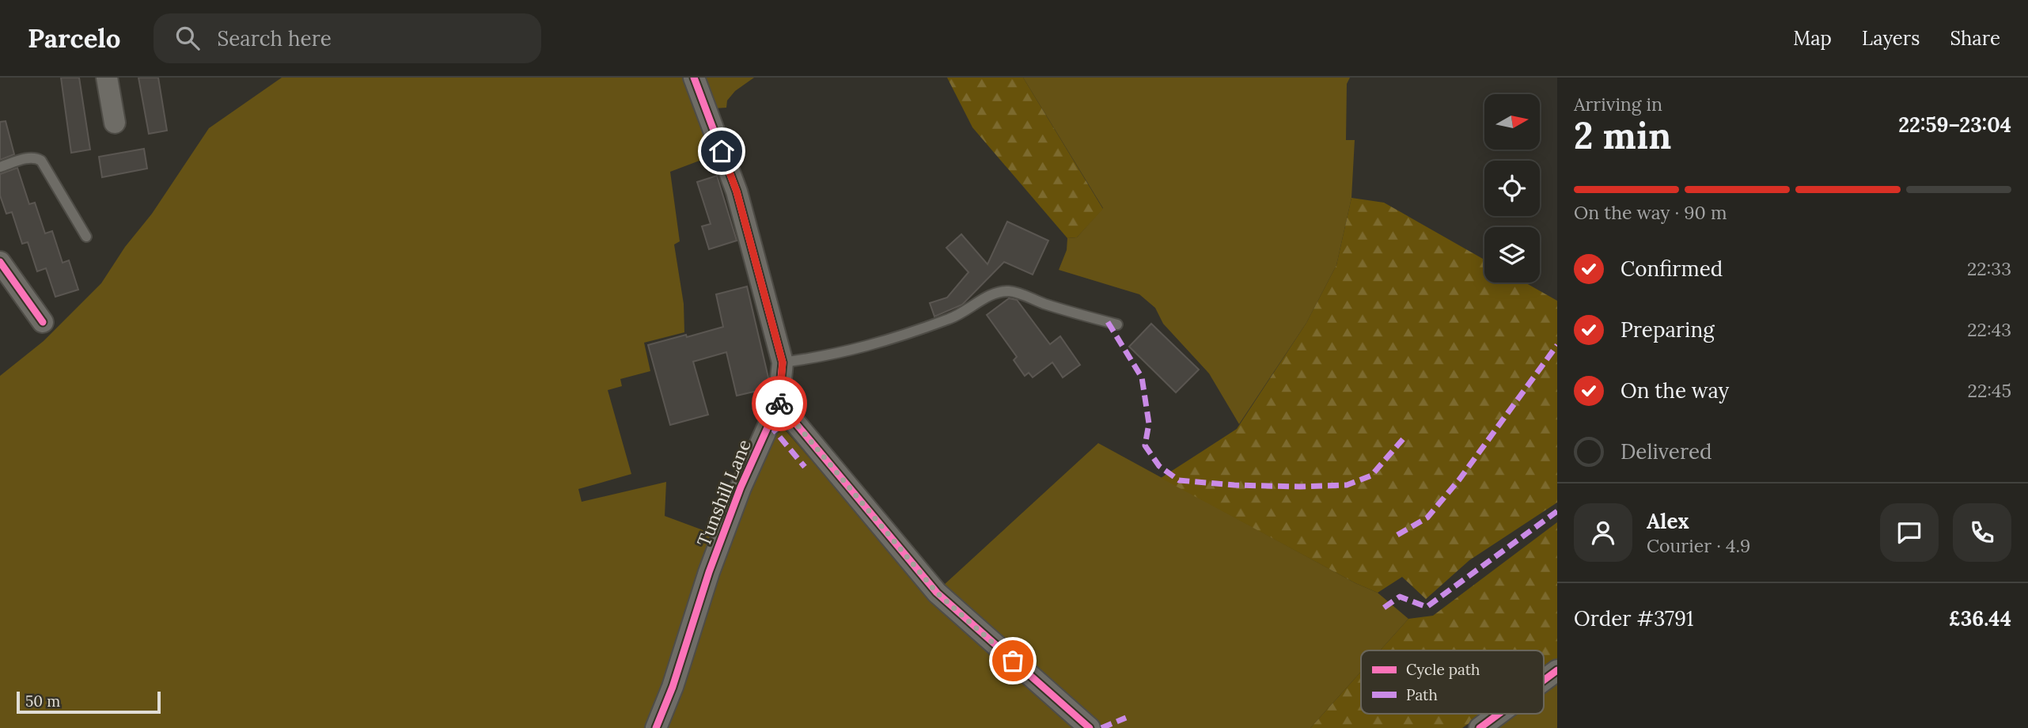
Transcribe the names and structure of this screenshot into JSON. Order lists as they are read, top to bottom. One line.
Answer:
{"streets":{"street":["Tunshill Lane"]},"legend":["Cycle path","Path"],"scale_bar":"50 m","north":"right","page":{"header":"Parcelo","search":"Search here","nav":["Map","Layers","Share"],"heading":["2 min","Arriving in","22:59–23:04"],"panel":["Alex","Courier · 4.9","Order #3791","£36.44"],"bar":"On the way · 90 m","list":[["Confirmed","22:33"],["Preparing","22:43"],["On the way","22:45"],"Delivered"],"scale":"50 m"}}
